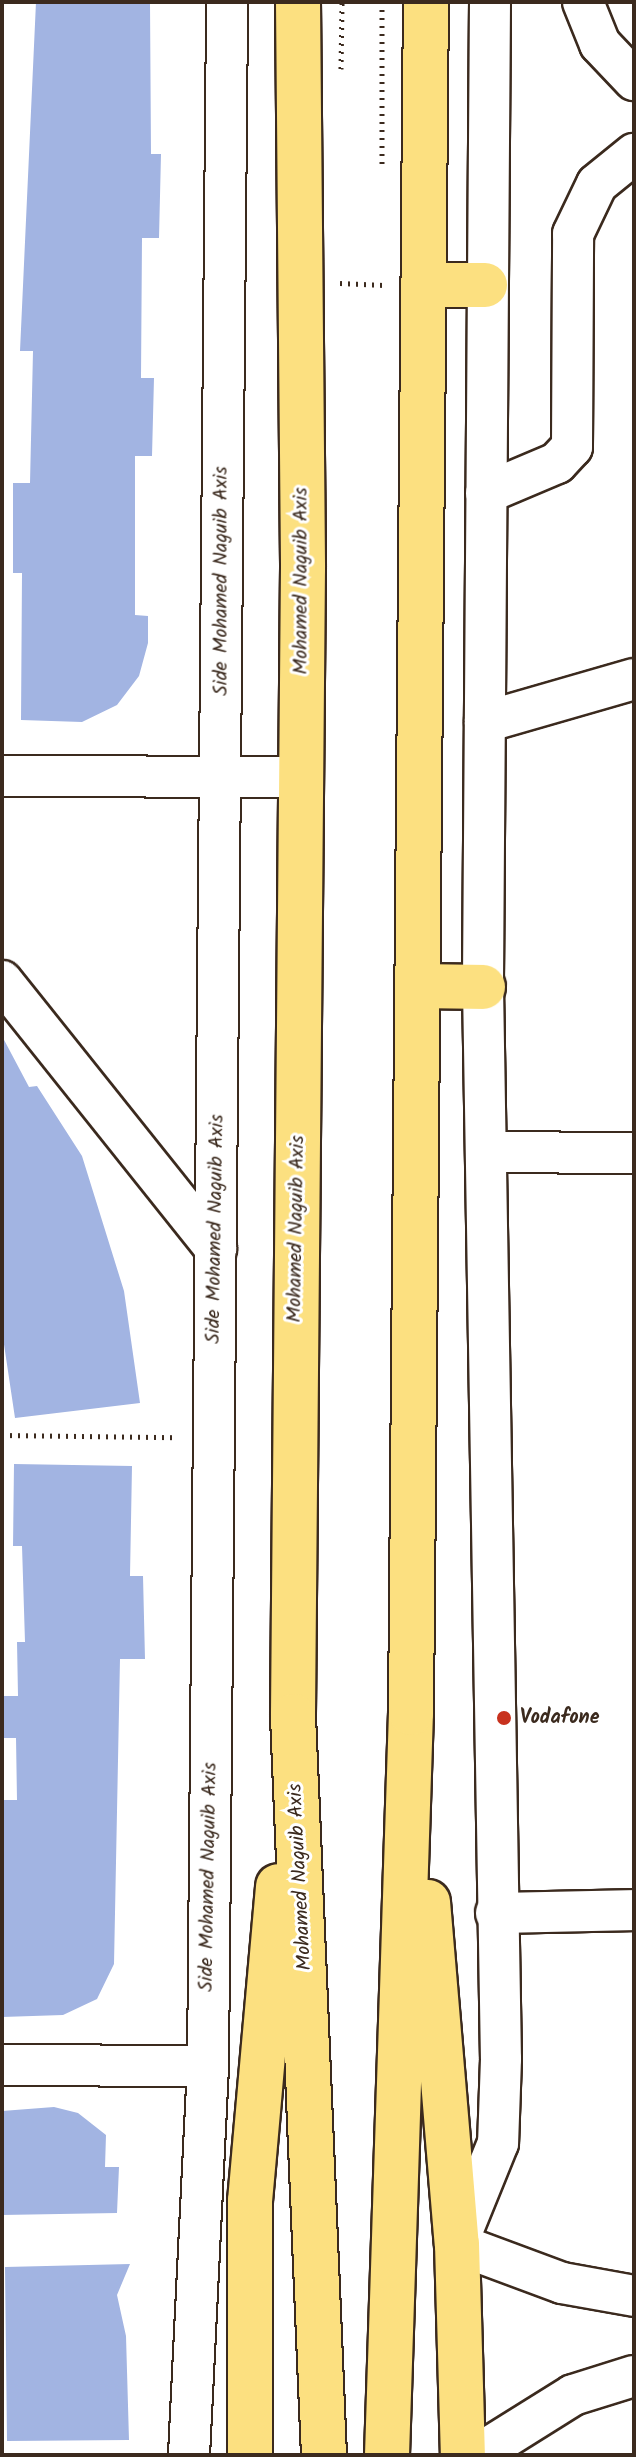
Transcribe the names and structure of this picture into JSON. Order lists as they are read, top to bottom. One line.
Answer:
{"streets":{"main road":["Mohamed Naguib Axis"],"street":["Side Mohamed Naguib Axis"]},"places":["Vodafone"]}
